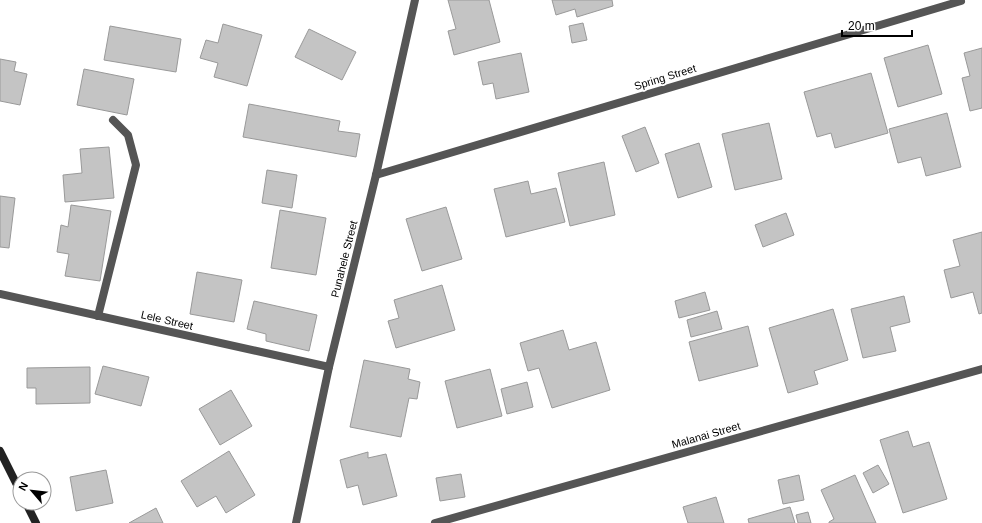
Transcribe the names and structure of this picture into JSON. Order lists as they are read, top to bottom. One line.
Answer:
{"streets":{"street":["Spring Street","Punahele Street","Lele Street","Malanai Street"]},"crossings":[["Spring Street","Punahele Street"],["Punahele Street","Lele Street"]],"scale_bar":"20 m","north":"top left"}
